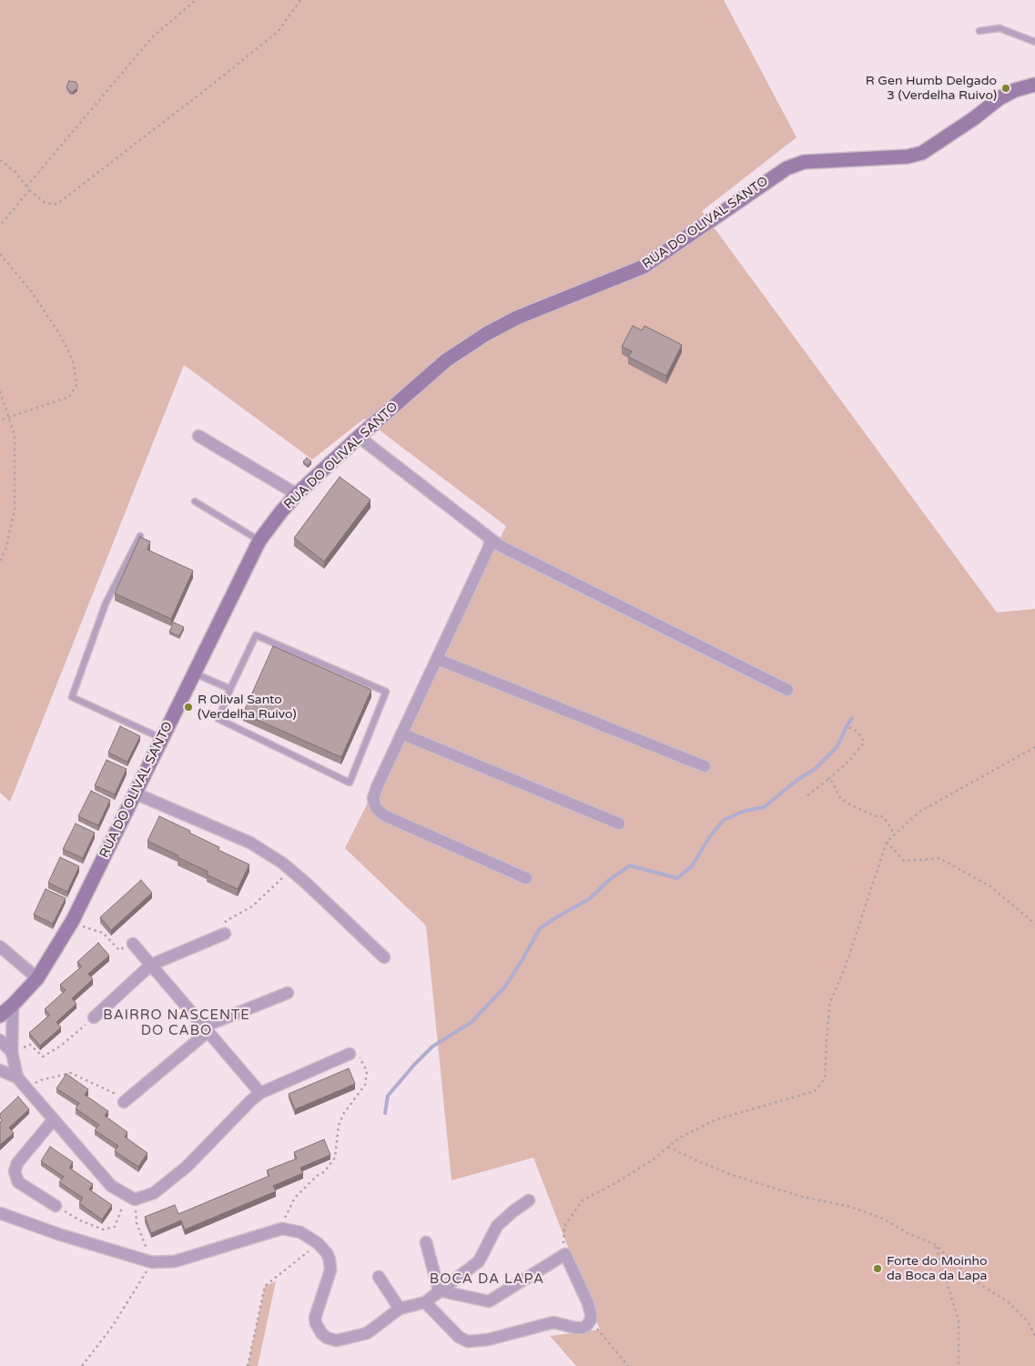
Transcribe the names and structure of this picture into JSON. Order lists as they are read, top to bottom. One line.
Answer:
{"streets":{"street":["RUA DO OLIVAL SANTO"]},"districts":["BAIRRO NASCENTE DO CABO","BOCA DA LAPA"],"places":["R Gen Humb Delgado 3 (Verdelha Ruivo)","R Olival Santo (Verdelha Ruivo)","Forte do Moinho da Boca da Lapa"]}
